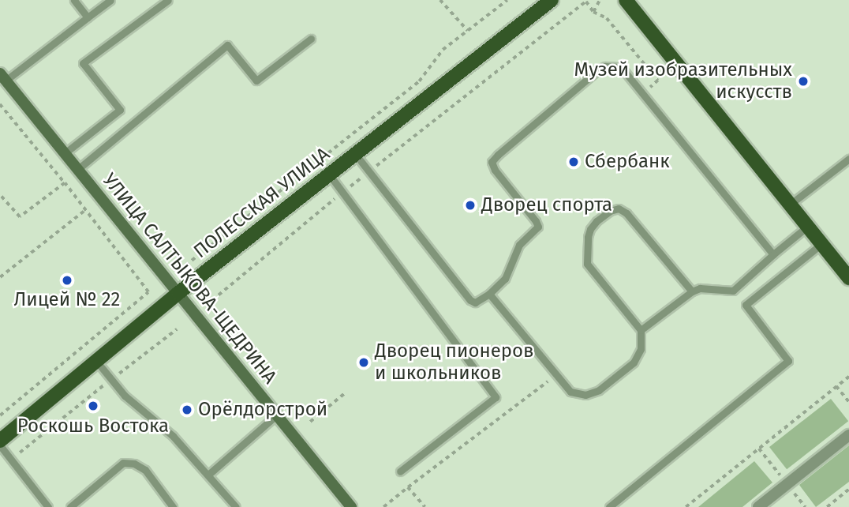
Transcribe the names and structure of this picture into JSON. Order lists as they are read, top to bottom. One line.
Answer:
{"streets":{"main road":["ПОЛЕССКАЯ УЛИЦА"],"street":["УЛИЦА САЛТЫКОВА-ЩЕДРИНА"]},"crossings":[["ПОЛЕССКАЯ УЛИЦА","УЛИЦА САЛТЫКОВА-ЩЕДРИНА"]],"places":["Музей изобразительных искусств","Сбербанк","Дворец спорта","Лицей № 22","Дворец пионеров и школьников","Роскошь Востока","Орёлдорстрой"]}
